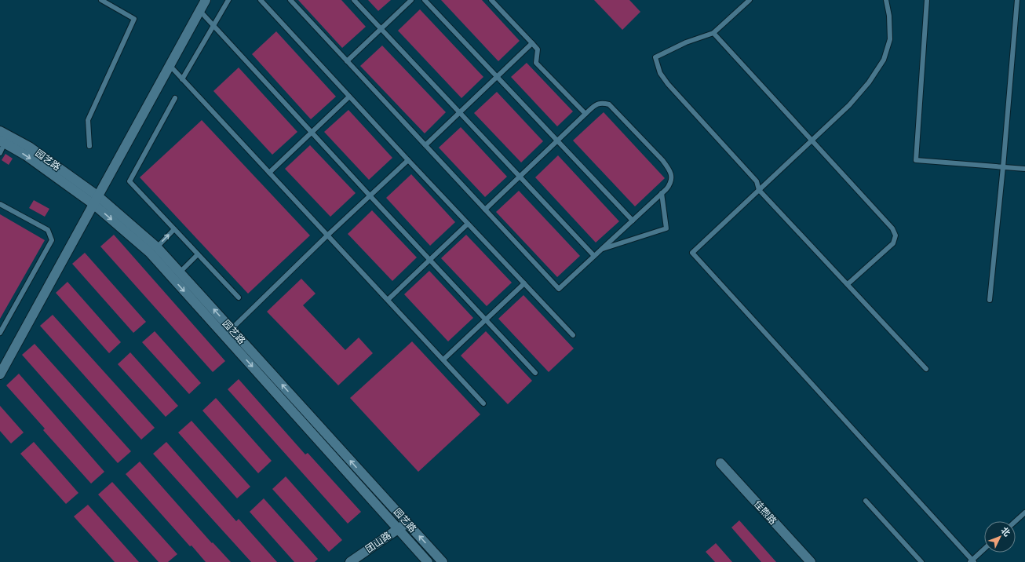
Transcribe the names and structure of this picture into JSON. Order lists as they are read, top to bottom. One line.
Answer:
{"streets":{"street":["园艺路","佳煦路","团山路"]},"crossings":[["园艺路","团山路"]],"north":"top right"}
